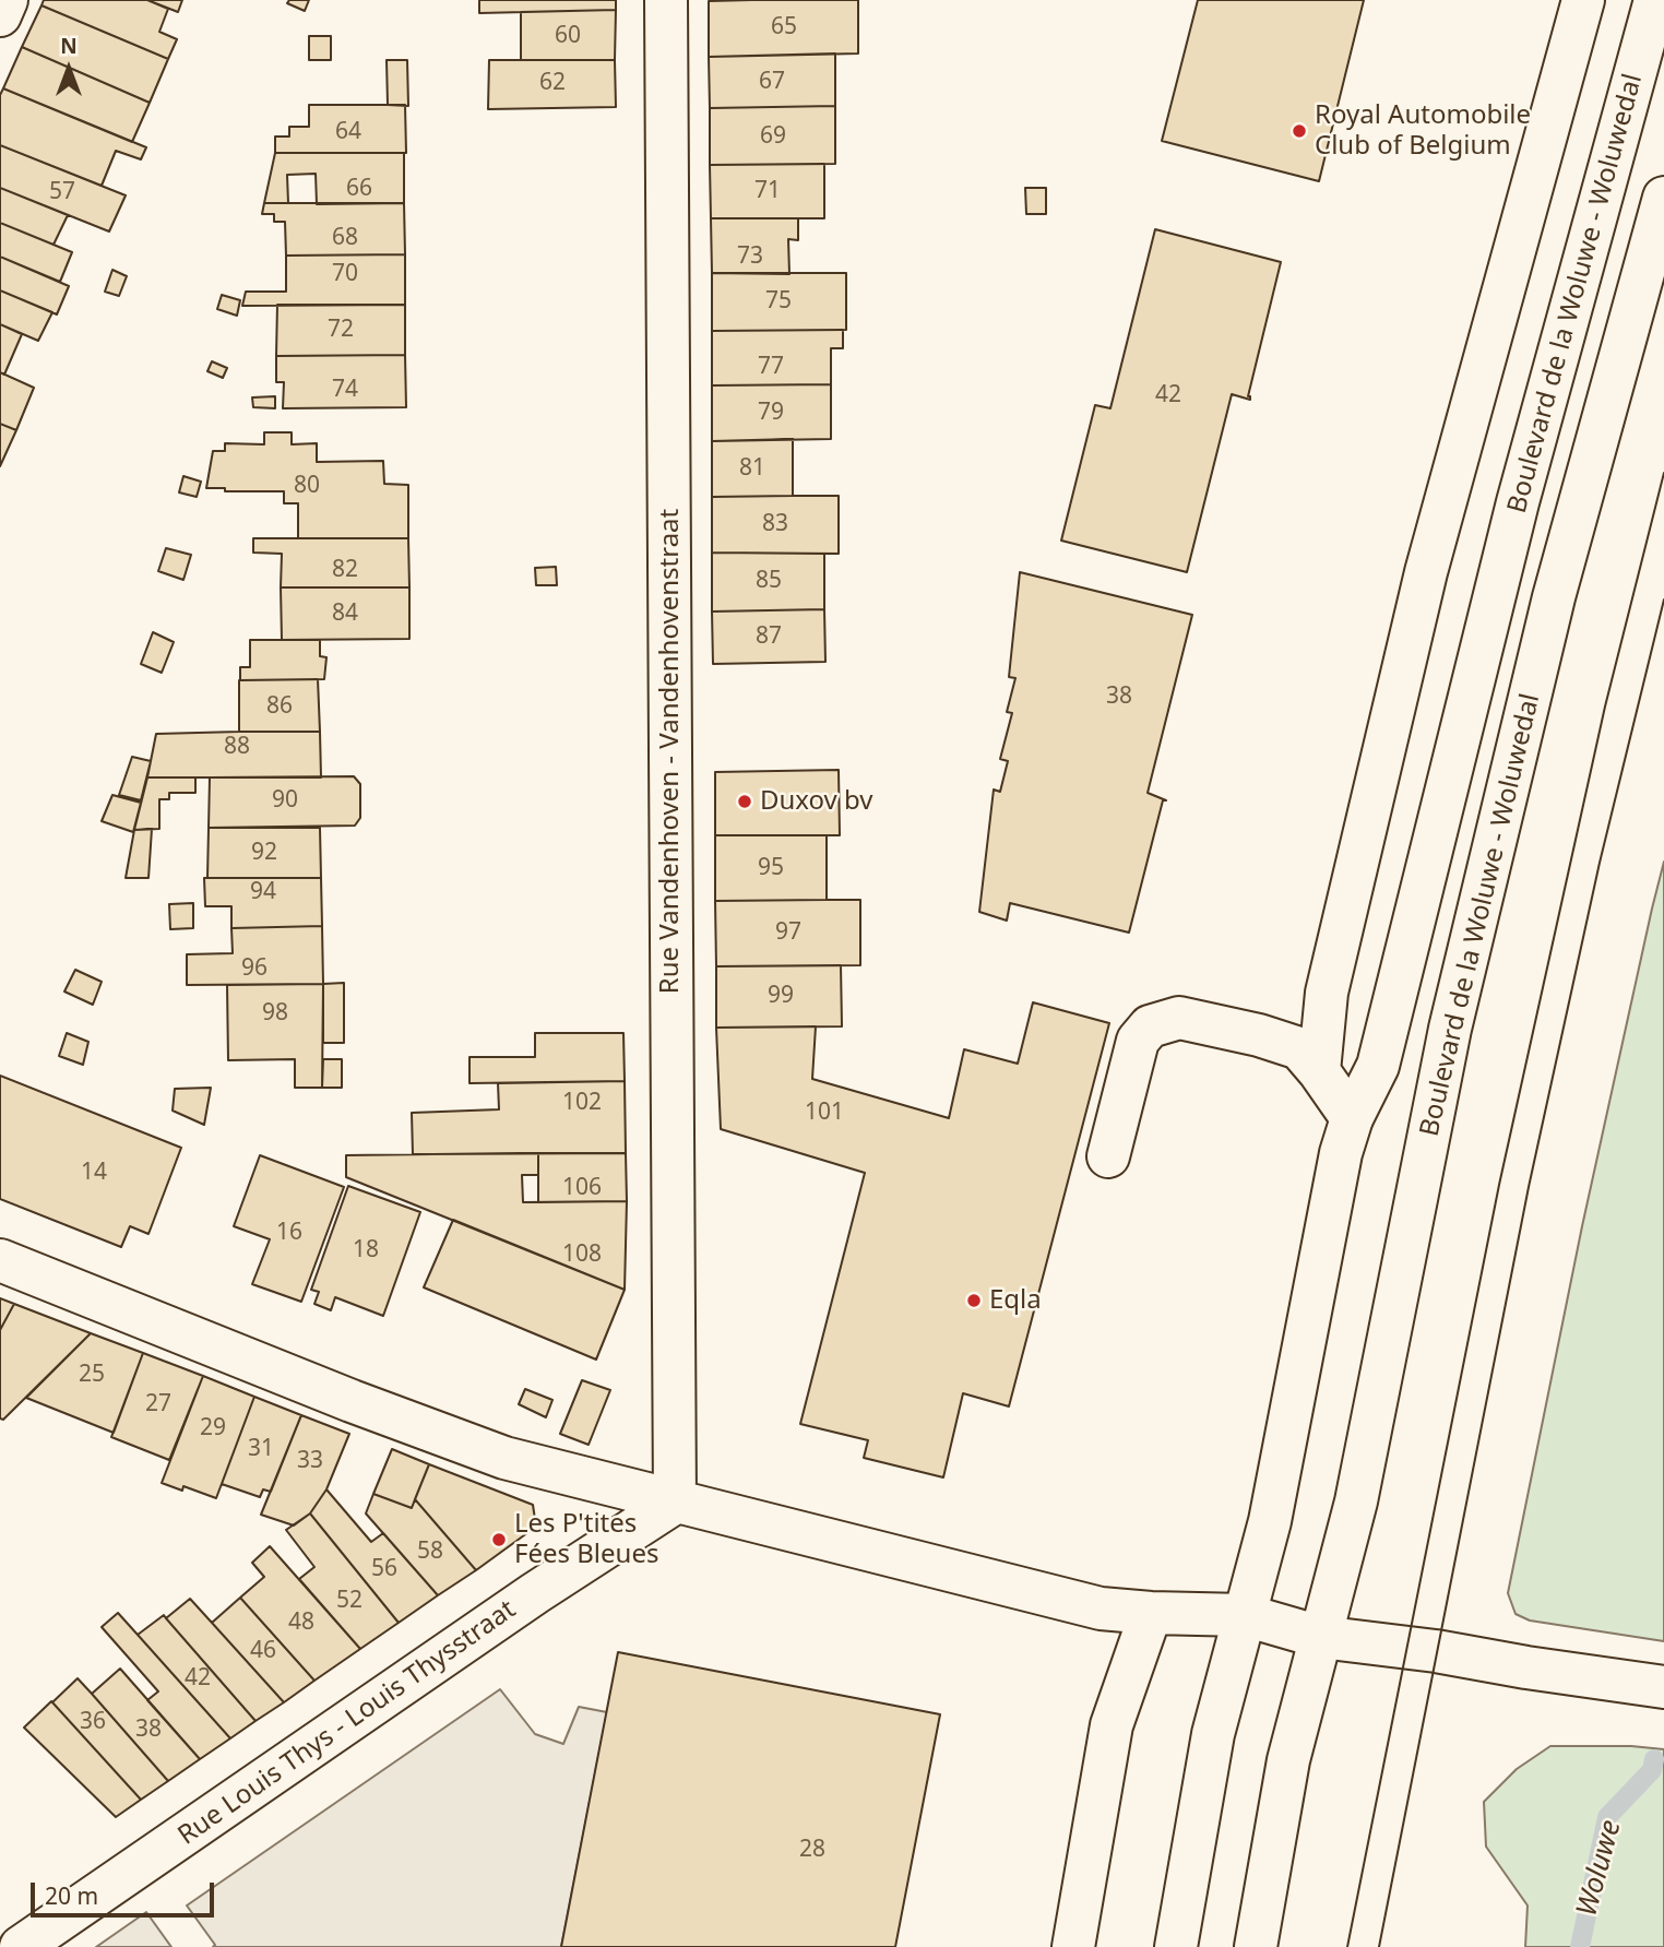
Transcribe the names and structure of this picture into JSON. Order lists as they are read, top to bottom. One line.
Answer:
{"streets":{"main road":["Boulevard de la Woluwe - Woluwedal","Rue Vandenhoven - Vandenhovenstraat","Rue Louis Thys - Louis Thysstraat"]},"crossings":[["Rue Vandenhoven - Vandenhovenstraat","Rue Louis Thys - Louis Thysstraat"]],"water":["Woluwe"],"places":["Royal Automobile Club of Belgium","Duxov bv","Eqla","Les P'tites Fées Bleues"],"house_numbers":["65","60","67","62","64","69","66","71","57","68","73","70","75","72","77","74","42","79","81","80","83","82","85","84","87","38","86","88","90","92","95","94","97","96","99","98","102","101","14","106","16","18","108","25","27","29","31","33","58","56","52","48","46","42","36","38","28"],"scale_bar":"20 m","north":"top"}
